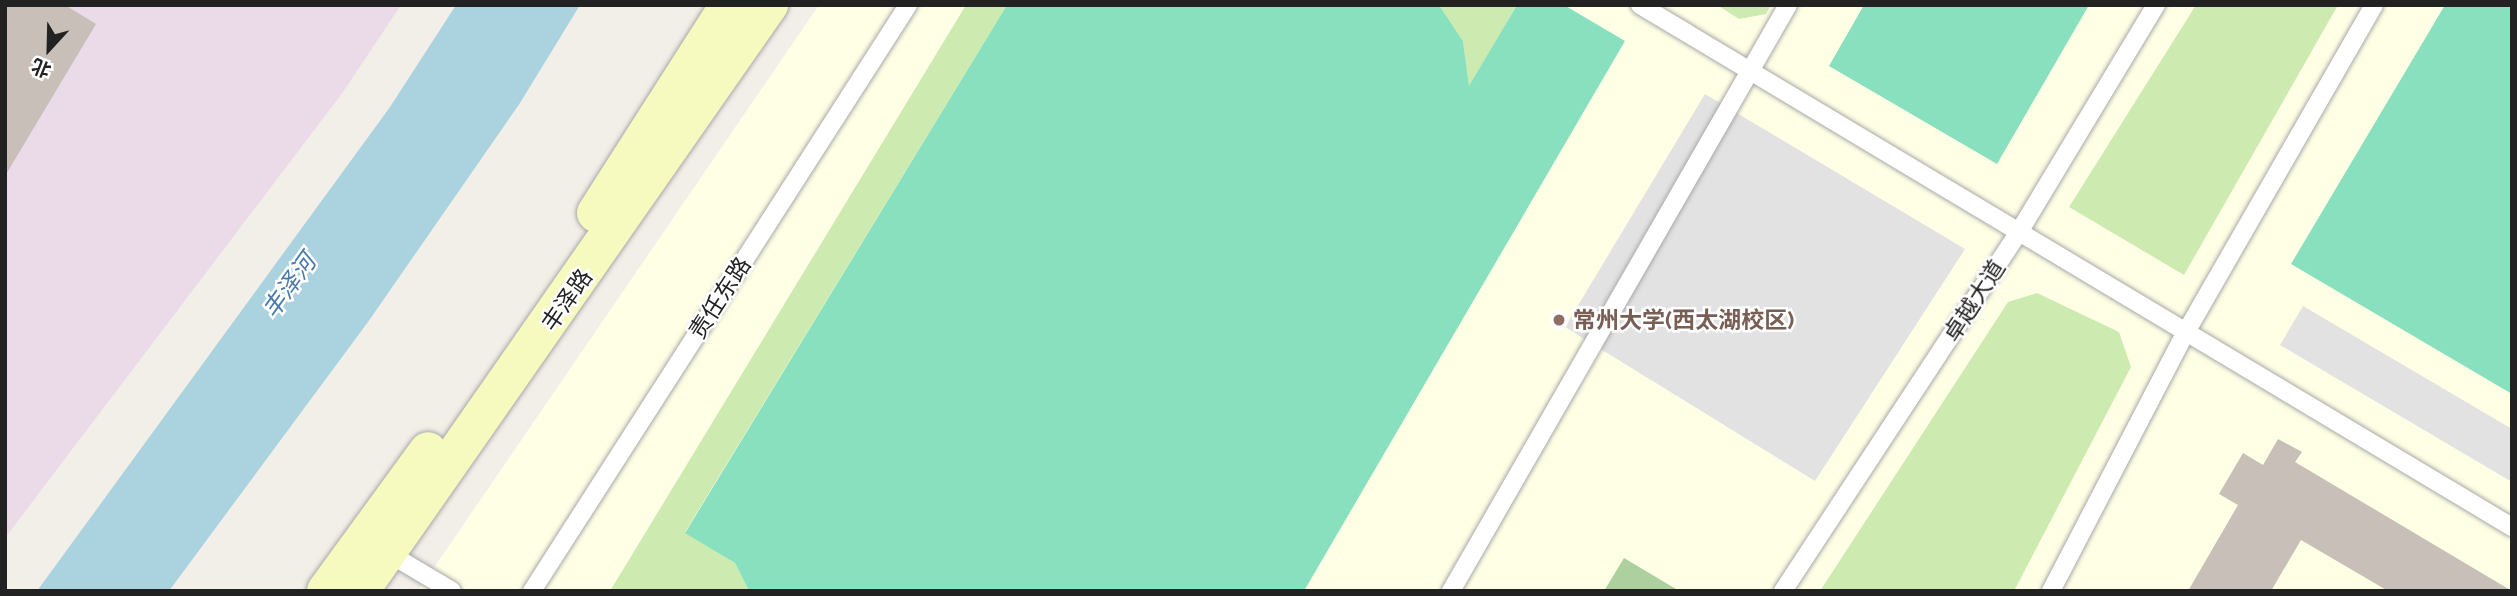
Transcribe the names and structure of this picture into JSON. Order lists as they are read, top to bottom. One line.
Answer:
{"streets":{"street":["丰泽路"],"lane":["责任东路","卓越大道"]},"water":["丰泽河"],"places":["常州大学(西太湖校区)"],"north":"bottom"}
